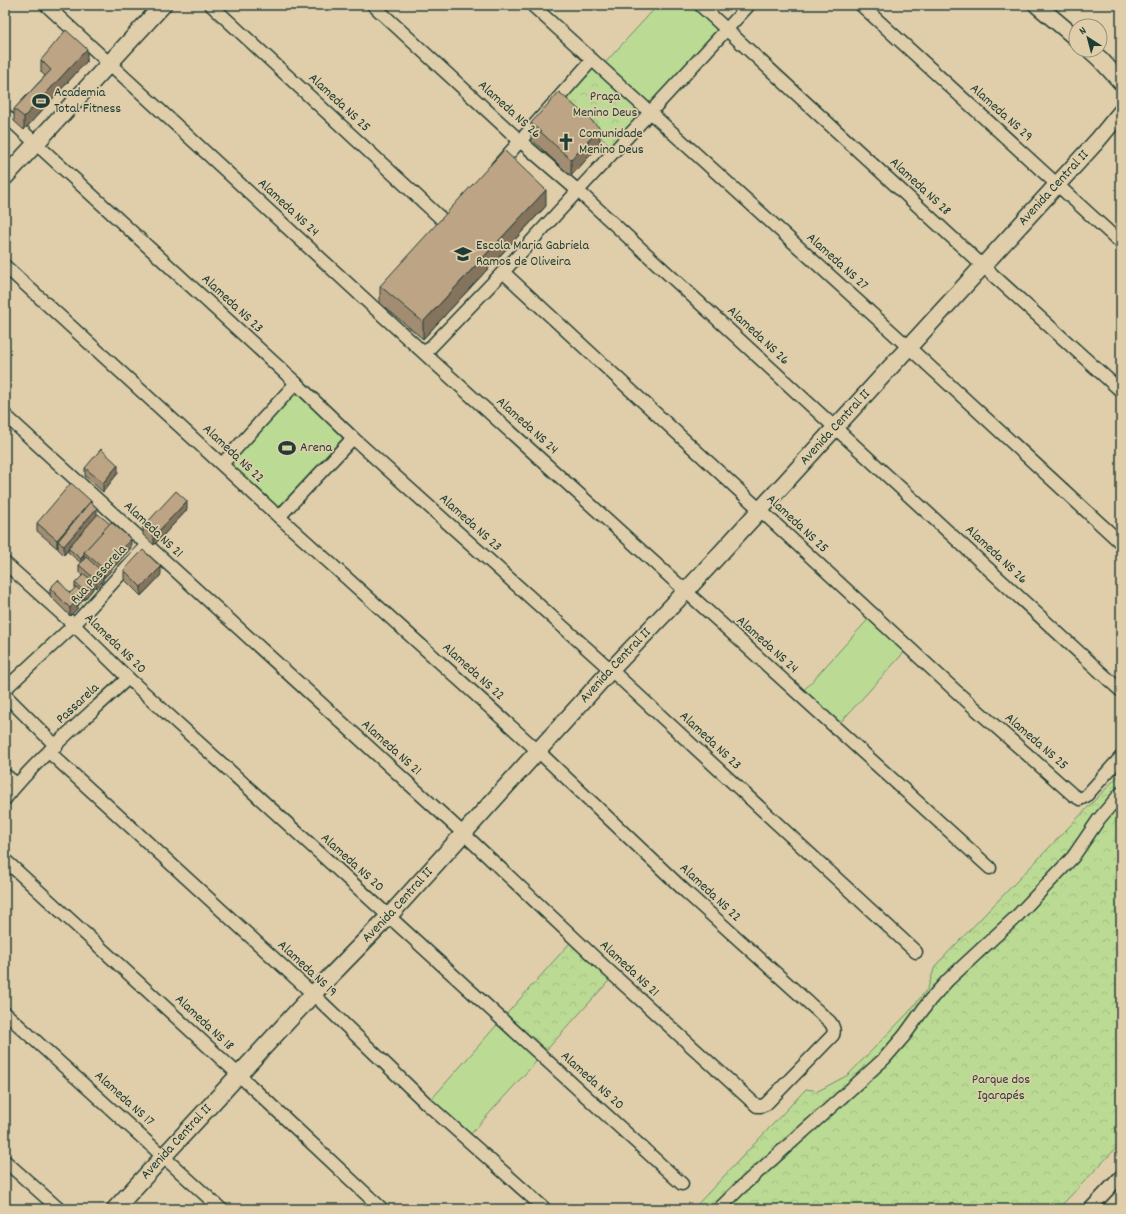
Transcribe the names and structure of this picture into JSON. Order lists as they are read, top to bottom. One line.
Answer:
{"streets":{"street":["Alameda NS 25","Alameda NS 26","Alameda NS 29","Alameda NS 28","Avenida Central II","Alameda NS 24","Alameda NS 27","Alameda NS 23","Alameda NS 22","Alameda NS 21","Rua Passarela","Alameda NS 20","Passarela","Alameda NS 19","Alameda NS 18","Alameda NS 17"]},"crossings":[["Alameda NS 25","Avenida Central II"],["Alameda NS 26","Avenida Central II"],["Alameda NS 29","Avenida Central II"],["Alameda NS 28","Avenida Central II"],["Avenida Central II","Alameda NS 24"],["Avenida Central II","Alameda NS 27"],["Avenida Central II","Alameda NS 23"],["Avenida Central II","Alameda NS 22"],["Avenida Central II","Alameda NS 21"],["Avenida Central II","Alameda NS 20"],["Avenida Central II","Alameda NS 19"],["Avenida Central II","Alameda NS 18"],["Avenida Central II","Alameda NS 17"],["Alameda NS 22","Alameda NS 21"],["Alameda NS 21","Rua Passarela"],["Rua Passarela","Alameda NS 20"],["Alameda NS 20","Passarela"],["Passarela","Alameda NS 19"]],"parks":["Praça Menino Deus","Parque dos Igarapés"],"places":{"sports":["Academia Total Fitness","Arena"],"church":["Comunidade Menino Deus"],"school or university":["Escola Maria Gabriela Ramos de Oliveira"]},"north":"top left"}
